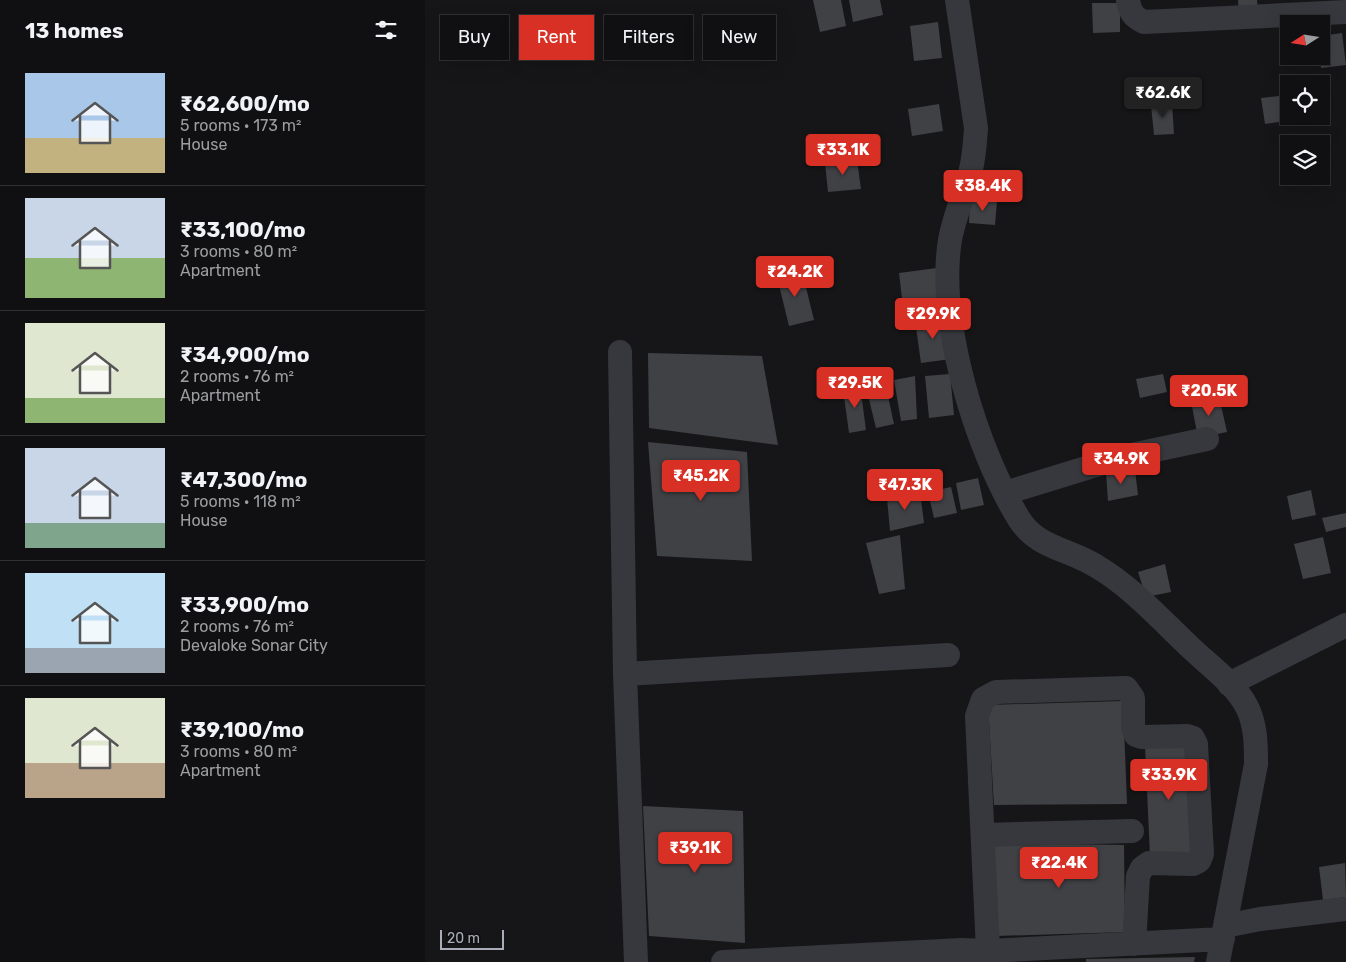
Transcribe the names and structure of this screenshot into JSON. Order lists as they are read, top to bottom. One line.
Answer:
{"scale_bar":"20 m","north":"left","page":{"heading":"13 homes","chip":["Buy","Rent","Filters","New"],"list":[{"name":"₹62,600/mo","note":"5 rooms · 173 m² · House"},{"name":"₹33,100/mo","note":"3 rooms · 80 m² · Apartment"},{"name":"₹34,900/mo","note":"2 rooms · 76 m² · Apartment"},{"name":"₹47,300/mo","note":"5 rooms · 118 m² · House"},{"name":"₹33,900/mo","note":"2 rooms · 76 m² · Devaloke Sonar City"},{"name":"₹39,100/mo","note":"3 rooms · 80 m² · Apartment"}],"price":["₹62.6K","₹33.1K","₹38.4K","₹24.2K","₹29.9K","₹29.5K","₹20.5K","₹34.9K","₹45.2K","₹47.3K","₹33.9K","₹39.1K","₹22.4K"],"scale":"20 m"}}
